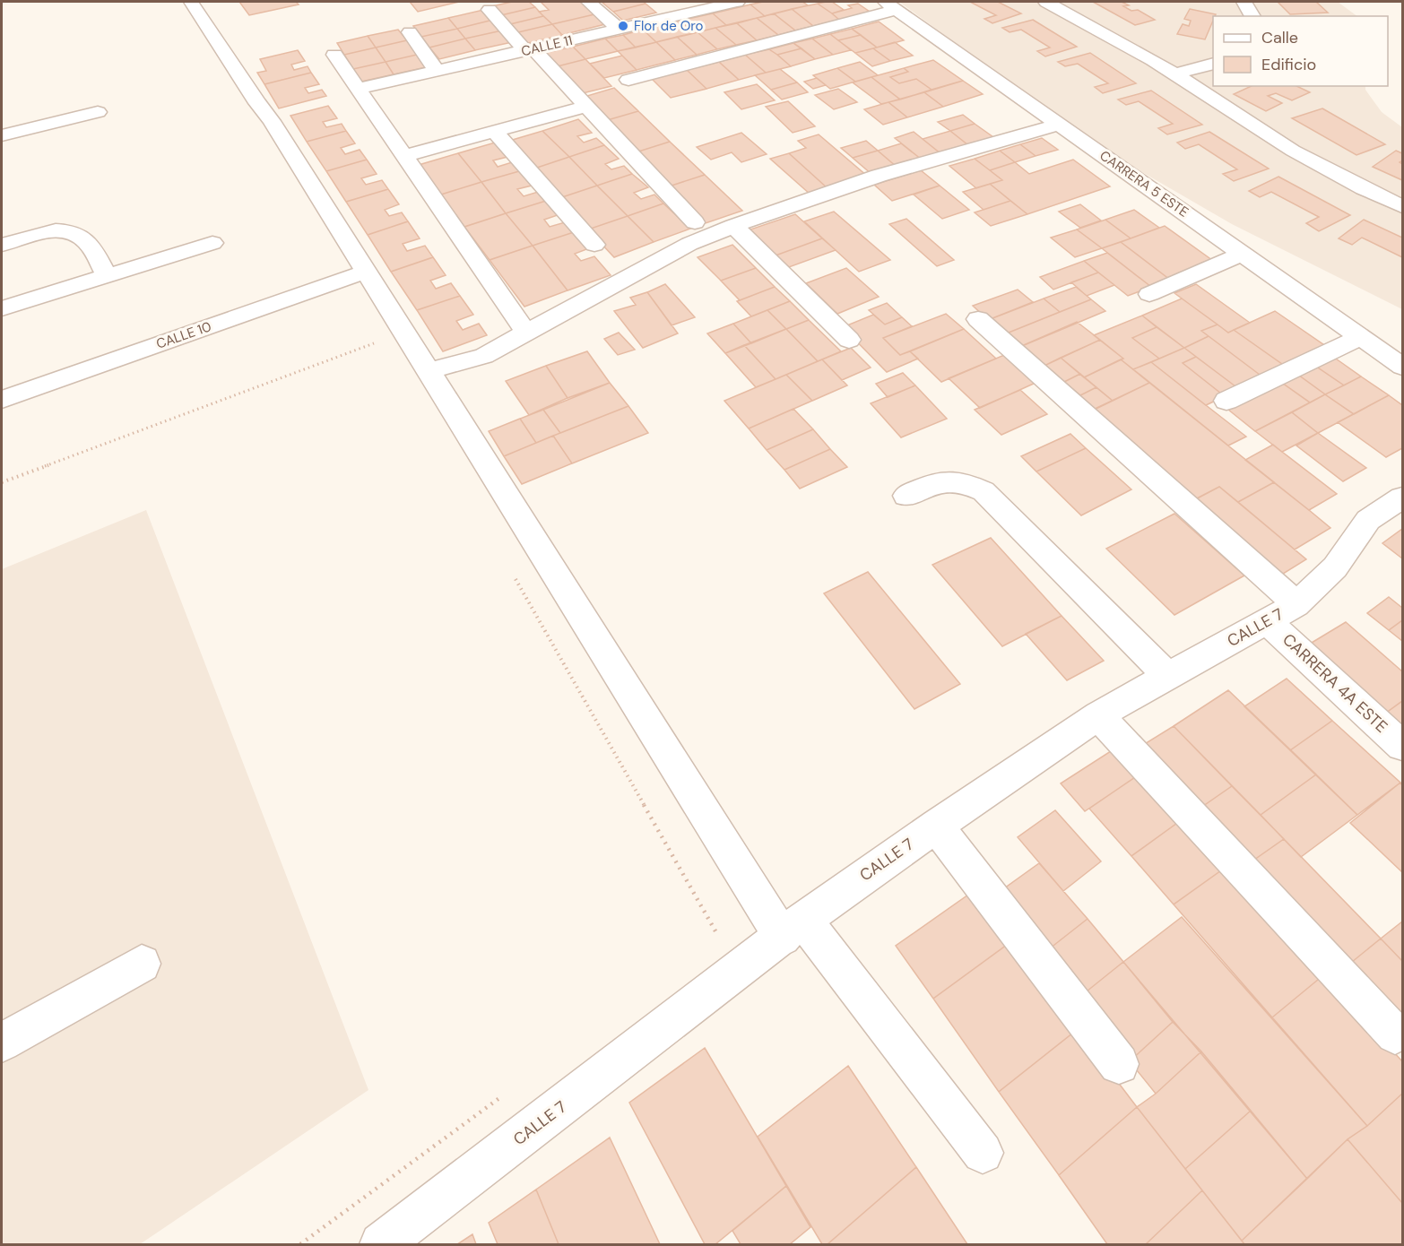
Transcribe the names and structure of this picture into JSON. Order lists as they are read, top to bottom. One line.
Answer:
{"streets":{"street":["CALLE 11","CARRERA 5 ESTE","CALLE 10","CALLE 7","CARRERA 4A ESTE"]},"crossings":[["CALLE 7","CARRERA 4A ESTE"]],"places":["Flor de Oro"],"legend":["Calle","Edificio"]}
